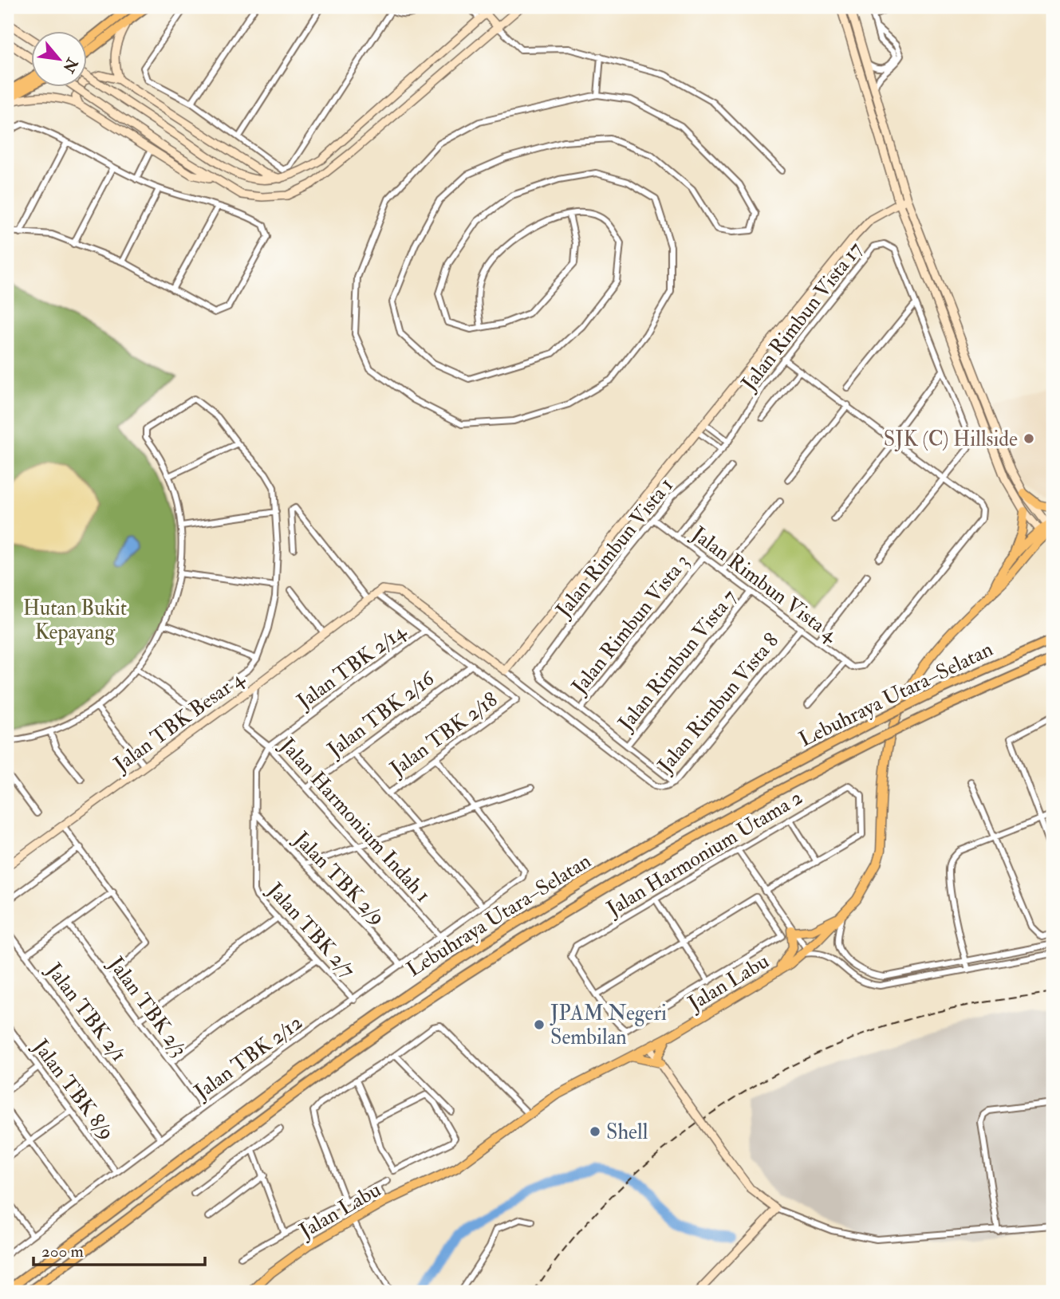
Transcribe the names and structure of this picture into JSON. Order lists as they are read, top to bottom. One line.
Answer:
{"streets":{"highway":["Lebuhraya Utara–Selatan"],"main road":["Jalan Labu"],"street":["Jalan Rimbun Vista 17","Jalan Rimbun Vista 1","Jalan Rimbun Vista 4","Jalan Rimbun Vista 3","Jalan Rimbun Vista 7","Jalan TBK 2/14","Jalan Rimbun Vista 8","Jalan TBK 2/16","Jalan TBK Besar 4","Jalan TBK 2/18","Jalan Harmonium Indah 1","Jalan Harmonium Utama 2","Jalan TBK 2/9","Jalan TBK 2/7","Jalan TBK 2/3","Jalan TBK 2/1","Jalan TBK 2/12","Jalan TBK 8/9"]},"crossings":[["Jalan Rimbun Vista 17","Jalan Rimbun Vista 1"],["Jalan Rimbun Vista 1","Jalan Rimbun Vista 4"],["Jalan Rimbun Vista 1","Jalan Rimbun Vista 3"],["Jalan Rimbun Vista 4","Jalan Rimbun Vista 3"],["Jalan Rimbun Vista 4","Jalan Rimbun Vista 7"],["Jalan Rimbun Vista 4","Jalan Rimbun Vista 8"],["Jalan TBK 2/14","Jalan Harmonium Indah 1"],["Jalan TBK 2/14","Jalan TBK 2/7"],["Jalan TBK 2/16","Jalan TBK 2/18"],["Jalan TBK 2/16","Jalan Harmonium Indah 1"],["Jalan TBK Besar 4","Jalan Harmonium Indah 1"],["Jalan Harmonium Indah 1","Jalan TBK 2/7"],["Jalan Harmonium Indah 1","Jalan TBK 2/12"],["Jalan TBK 2/9","Jalan TBK 2/7"],["Jalan TBK 2/9","Jalan TBK 2/12"],["Jalan TBK 2/7","Jalan TBK 2/12"],["Jalan TBK 2/3","Jalan TBK 2/12"],["Jalan TBK 2/1","Jalan TBK 2/12"]],"parks":["Hutan Bukit Kepayang"],"places":["SJK (C) Hillside","JPAM Negeri Sembilan","Shell"],"scale_bar":"200 m","north":"bottom right"}
